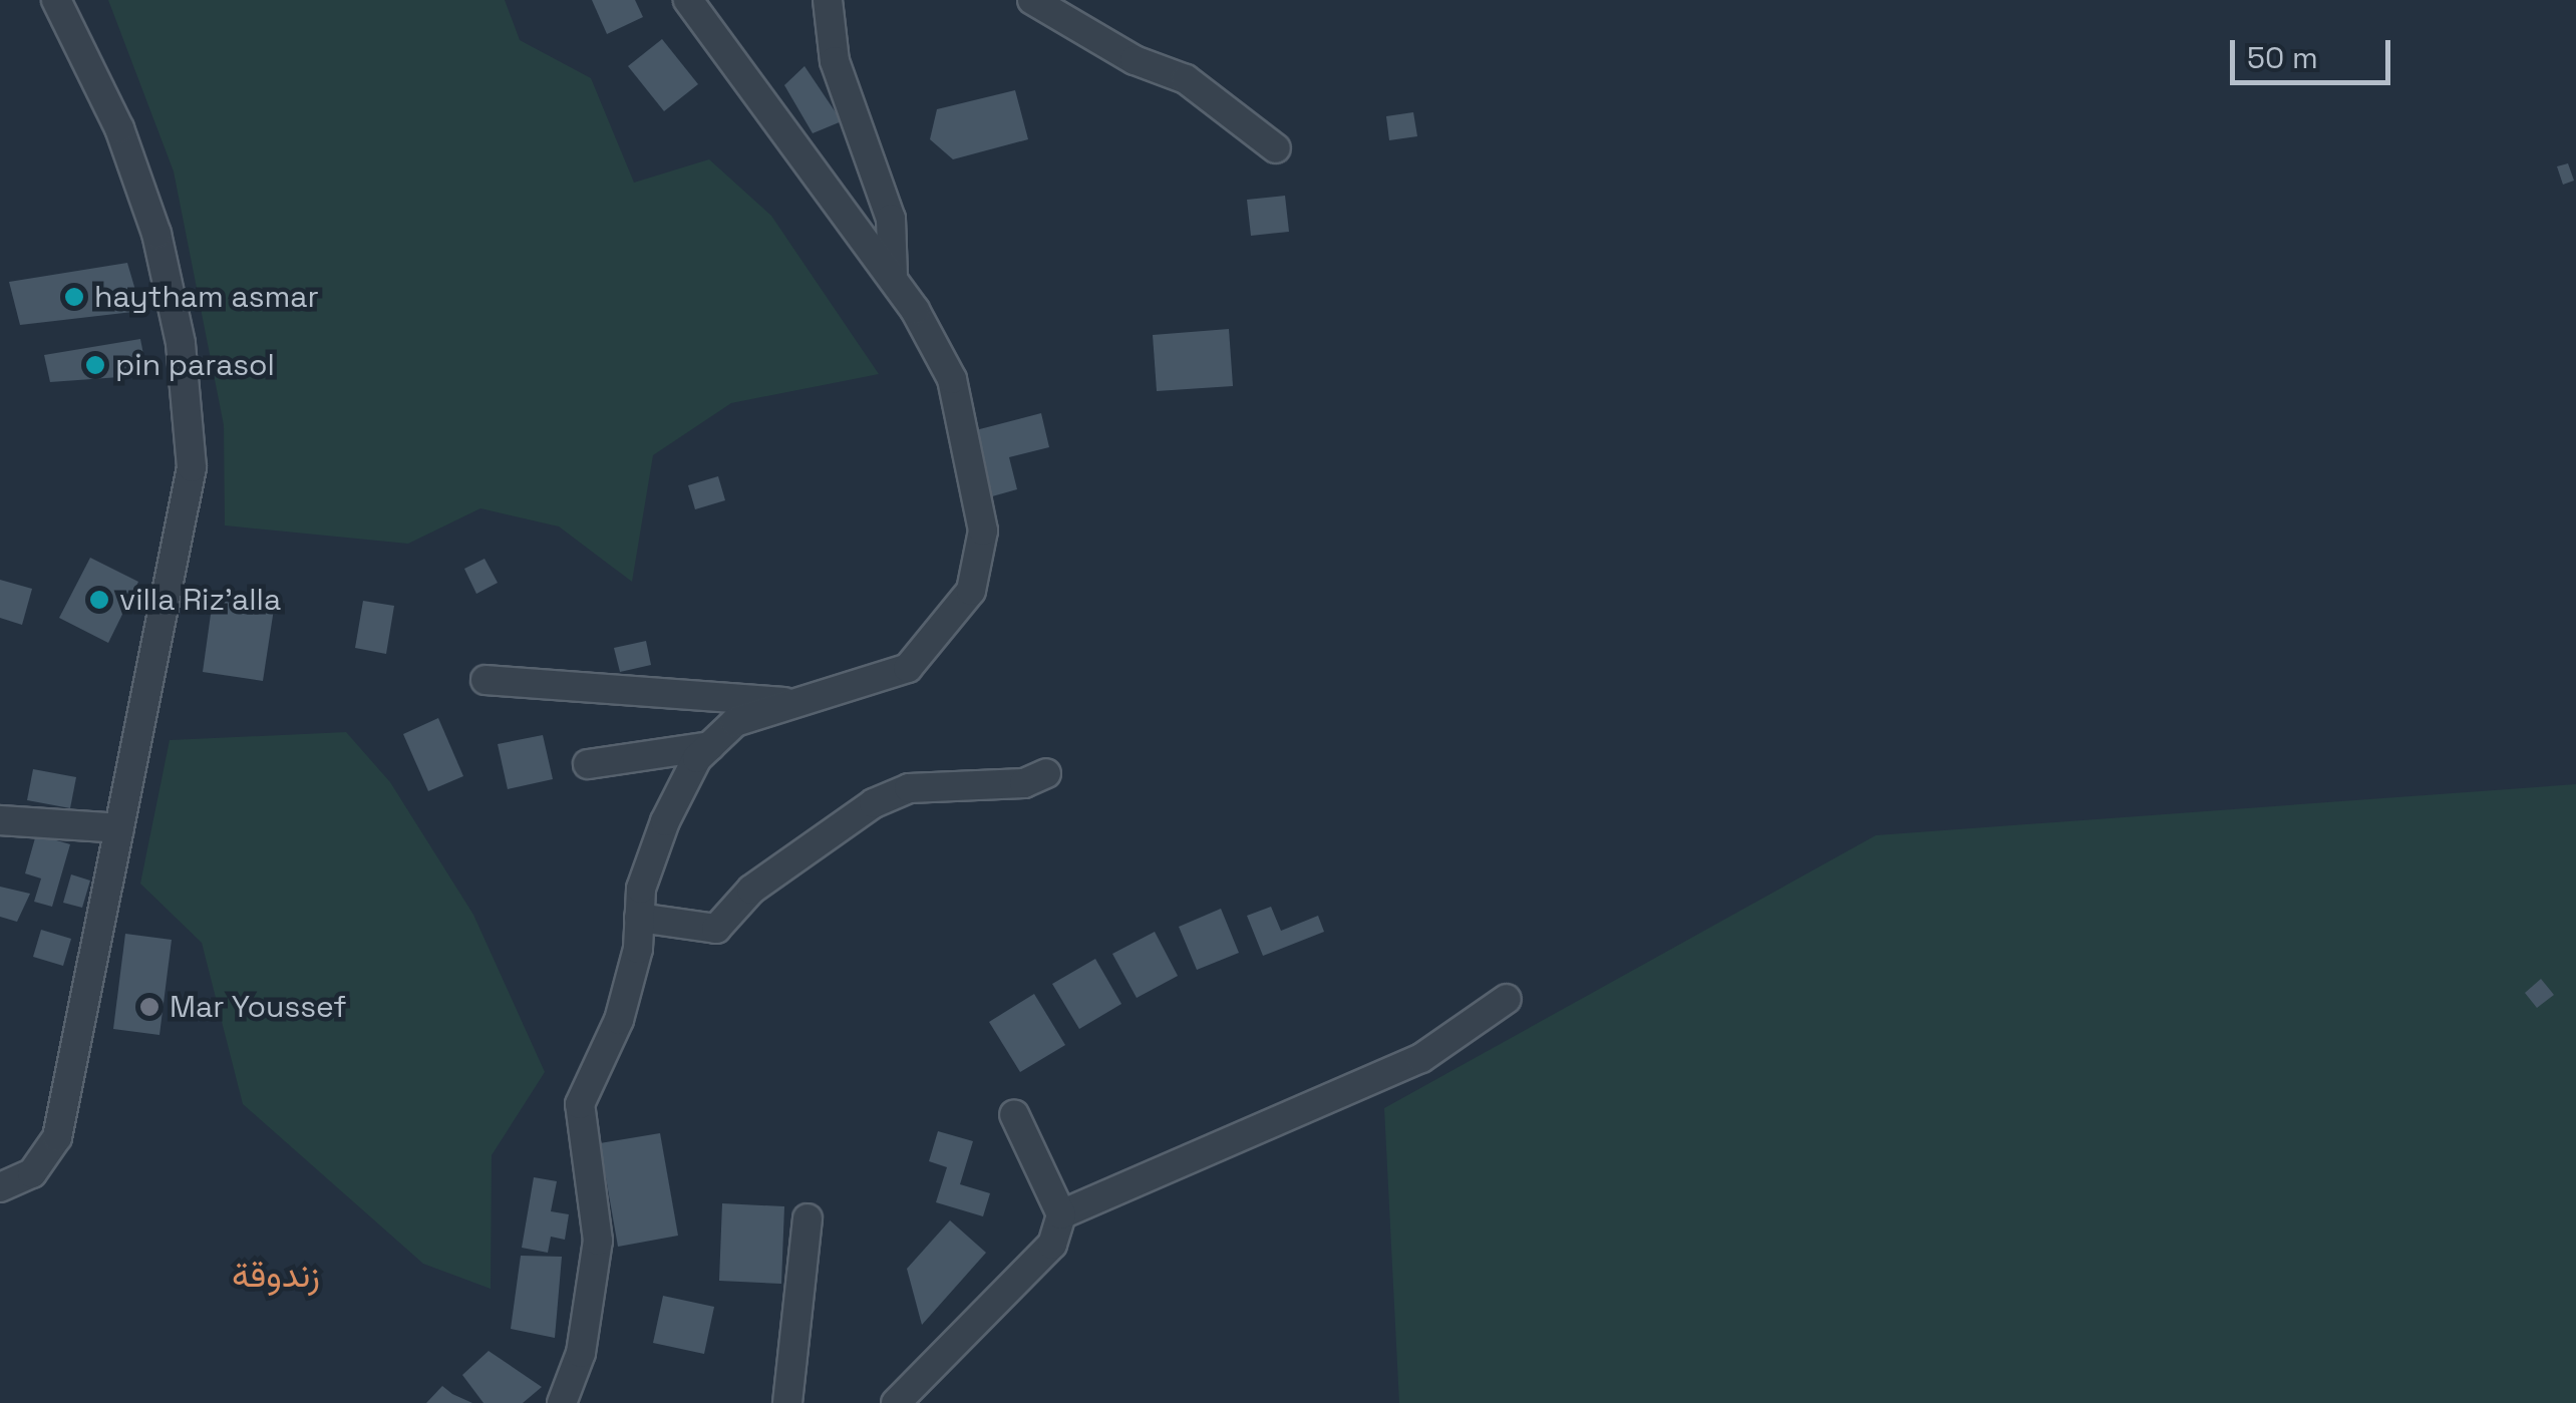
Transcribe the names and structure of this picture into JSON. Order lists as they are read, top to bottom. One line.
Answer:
{"districts":["زندوقة"],"places":["haytham asmar","pin parasol","villa Riz'alla","Mar Youssef"],"scale_bar":"50 m"}
